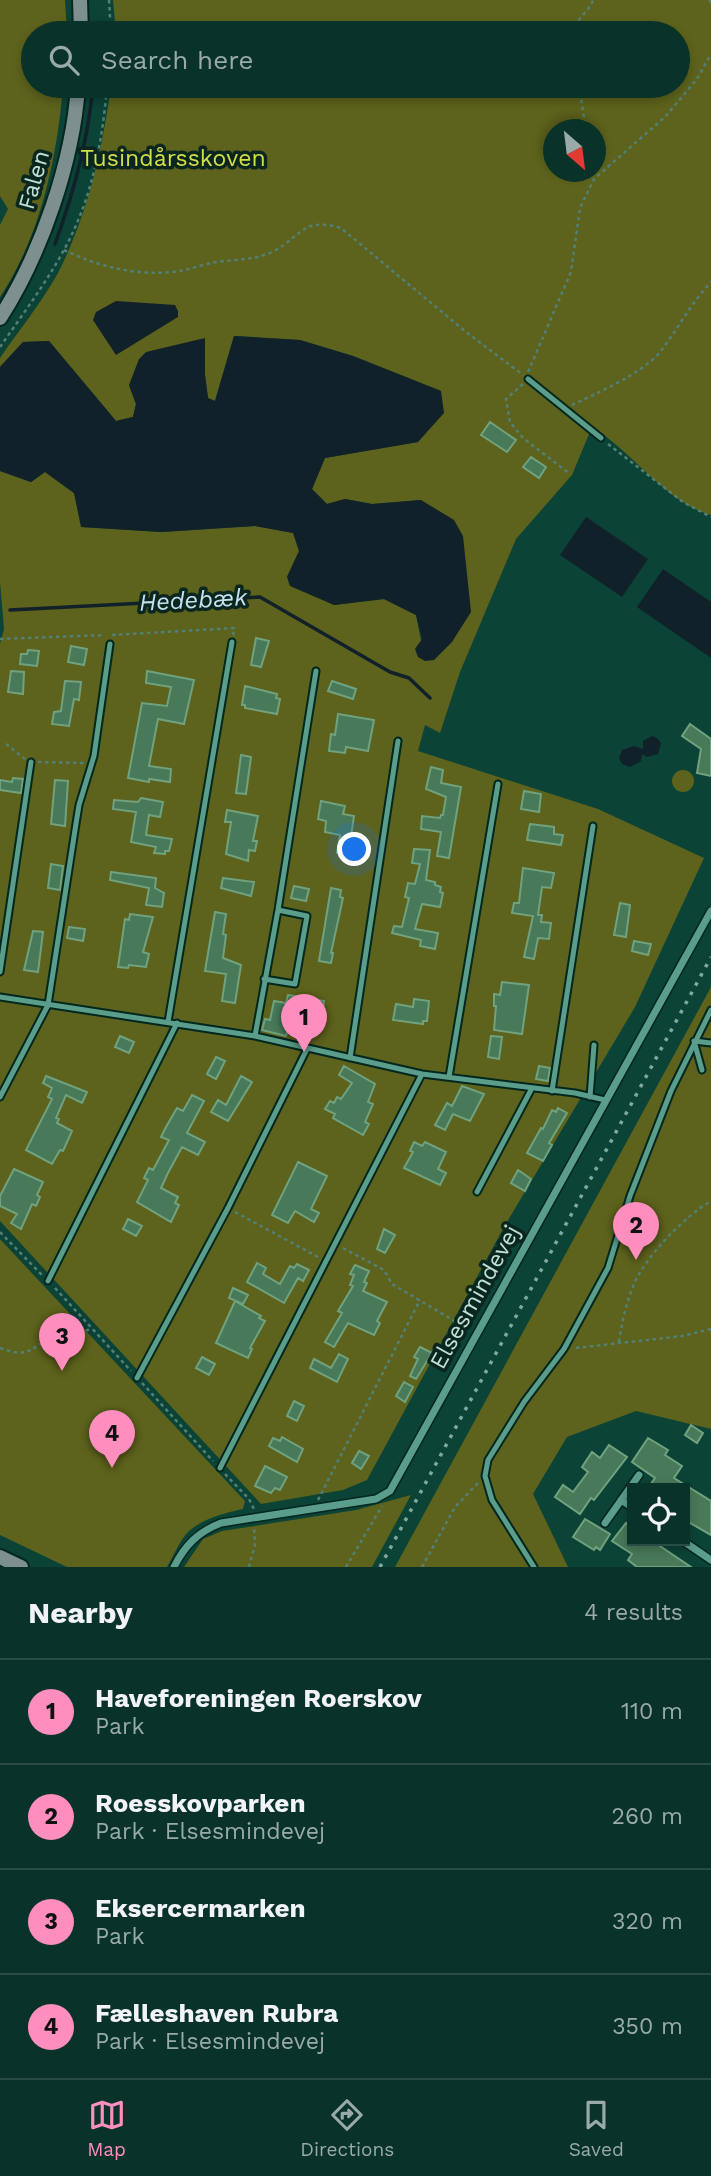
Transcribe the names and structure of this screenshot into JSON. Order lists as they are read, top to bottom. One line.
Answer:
{"streets":{"street":["Falen","Elsesmindevej"]},"water":["Hedebæk"],"parks":["Tusindårsskoven"],"north":"bottom right","page":{"search":"Search here","pins":["1","2","3","4"],"heading":["Nearby","4 results"],"list":[{"mark":"1","name":"Haveforeningen Roerskov","note":"Park","value":"110 m"},{"mark":"2","name":"Roesskovparken","note":"Park · Elsesmindevej","value":"260 m"},{"mark":"3","name":"Eksercermarken","note":"Park","value":"320 m"},{"mark":"4","name":"Fælleshaven Rubra","note":"Park · Elsesmindevej","value":"350 m"}],"nav":["Map","Directions","Saved"]}}
